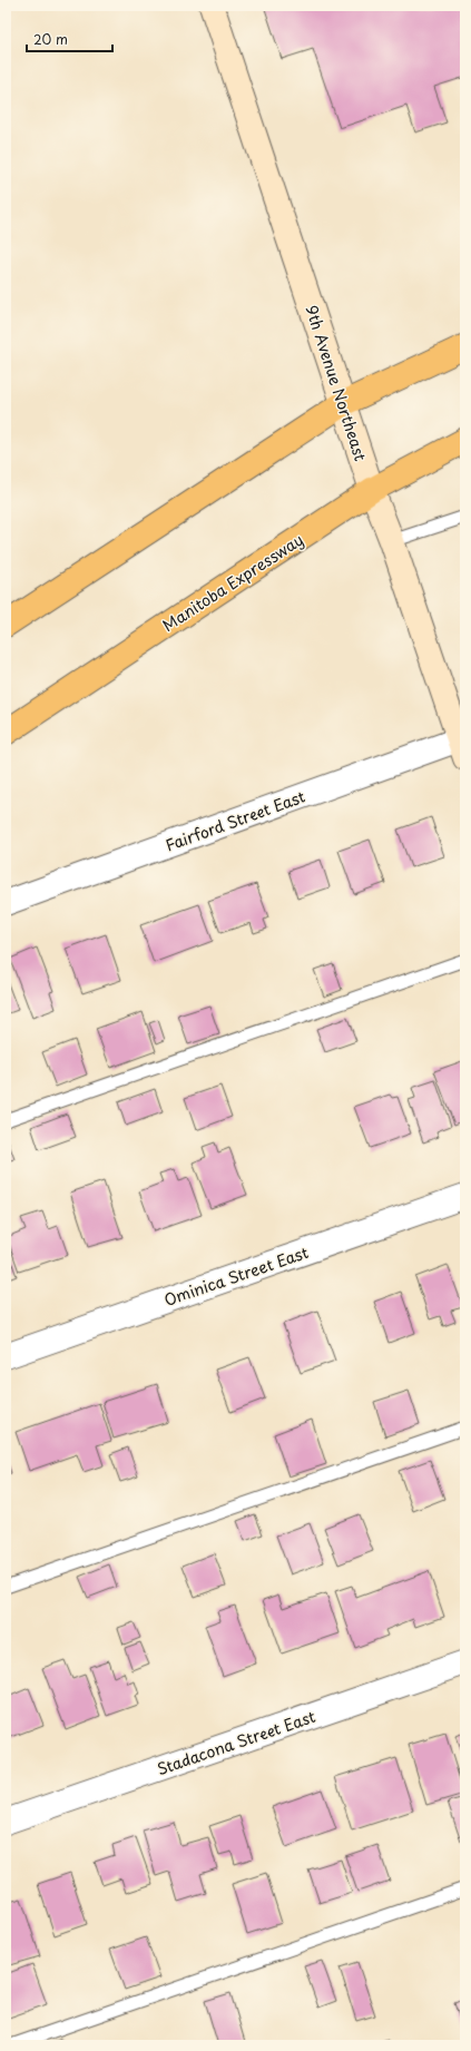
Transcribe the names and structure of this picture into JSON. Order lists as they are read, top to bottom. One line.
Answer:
{"streets":{"main road":["Manitoba Expressway"],"street":["9th Avenue Northeast","Fairford Street East","Ominica Street East","Stadacona Street East"]},"crossings":[["9th Avenue Northeast","Manitoba Expressway"],["9th Avenue Northeast","Fairford Street East"]],"scale_bar":"20 m"}
